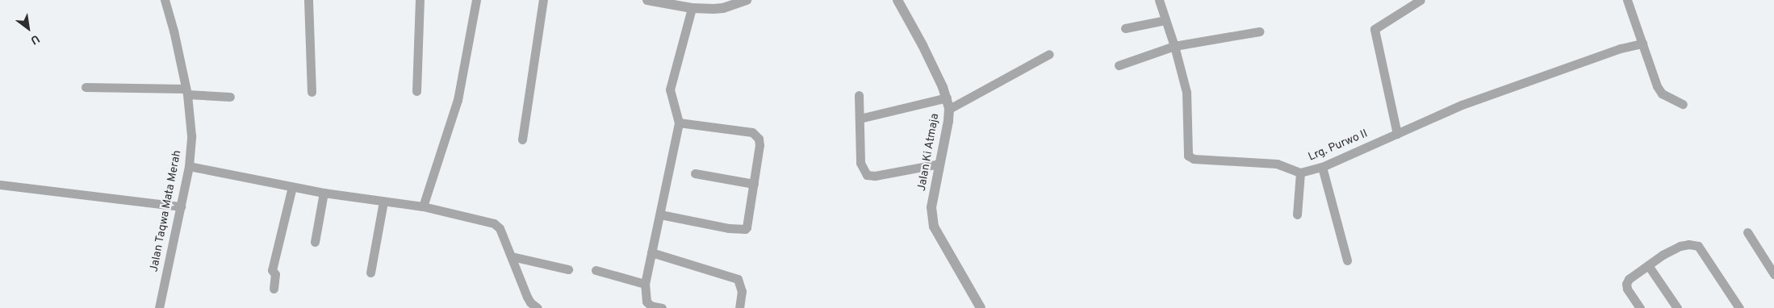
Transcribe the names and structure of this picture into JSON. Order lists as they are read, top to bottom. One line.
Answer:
{"streets":{"street":["Lrg. Purwo II","Jalan Ki Atmaja","Jalan Taqwa Mata Merah"]},"north":"bottom right"}
